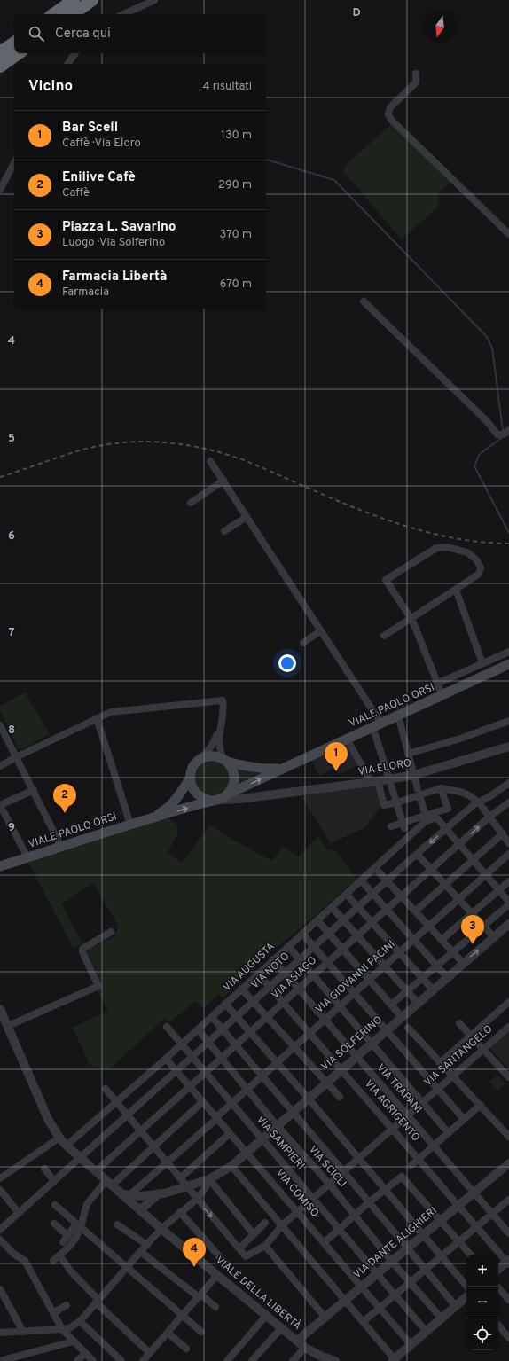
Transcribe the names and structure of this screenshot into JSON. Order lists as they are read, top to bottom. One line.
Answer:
{"streets":{"main road":["VIALE PAOLO ORSI"],"street":["VIA ELORO","VIA AUGUSTA","VIA NOTO","VIA GIOVANNI PACINI","VIA ASIAGO","VIA SOLFERINO","VIA SANTANGELO","VIA TRAPANI","VIA AGRIGENTO","VIA SAMPIERI","VIA SCICLI","VIA COMISO","VIA DANTE ALIGHIERI","VIALE DELLA LIBERTÀ"]},"crossings":[["VIALE PAOLO ORSI","VIA ELORO"],["VIA AUGUSTA","VIA NOTO"],["VIA AUGUSTA","VIA TRAPANI"],["VIA AUGUSTA","VIA AGRIGENTO"],["VIA AUGUSTA","VIA SAMPIERI"],["VIA AUGUSTA","VIA SCICLI"],["VIA AUGUSTA","VIA COMISO"],["VIA AUGUSTA","VIALE DELLA LIBERTÀ"],["VIA NOTO","VIA TRAPANI"],["VIA NOTO","VIA AGRIGENTO"],["VIA NOTO","VIA SAMPIERI"],["VIA NOTO","VIA SCICLI"],["VIA NOTO","VIA COMISO"],["VIA NOTO","VIALE DELLA LIBERTÀ"],["VIA GIOVANNI PACINI","VIA SOLFERINO"],["VIA GIOVANNI PACINI","VIA TRAPANI"],["VIA GIOVANNI PACINI","VIA AGRIGENTO"],["VIA GIOVANNI PACINI","VIA SAMPIERI"],["VIA GIOVANNI PACINI","VIA SCICLI"],["VIA GIOVANNI PACINI","VIA COMISO"],["VIA GIOVANNI PACINI","VIALE DELLA LIBERTÀ"],["VIA ASIAGO","VIA TRAPANI"],["VIA ASIAGO","VIA AGRIGENTO"],["VIA ASIAGO","VIA SAMPIERI"],["VIA ASIAGO","VIA SCICLI"],["VIA ASIAGO","VIA COMISO"],["VIA ASIAGO","VIALE DELLA LIBERTÀ"],["VIA SOLFERINO","VIA TRAPANI"],["VIA SOLFERINO","VIA AGRIGENTO"],["VIA SOLFERINO","VIA SAMPIERI"],["VIA SOLFERINO","VIA SCICLI"],["VIA SOLFERINO","VIA COMISO"],["VIA SOLFERINO","VIALE DELLA LIBERTÀ"],["VIA SANTANGELO","VIA TRAPANI"],["VIA SANTANGELO","VIA AGRIGENTO"],["VIA SANTANGELO","VIA SAMPIERI"],["VIA SANTANGELO","VIA SCICLI"],["VIA SANTANGELO","VIA COMISO"],["VIA TRAPANI","VIA DANTE ALIGHIERI"],["VIA AGRIGENTO","VIA DANTE ALIGHIERI"],["VIA SAMPIERI","VIA DANTE ALIGHIERI"],["VIA SCICLI","VIA DANTE ALIGHIERI"],["VIA COMISO","VIA DANTE ALIGHIERI"],["VIA DANTE ALIGHIERI","VIALE DELLA LIBERTÀ"]],"north":"bottom","page":{"search":"Cerca qui","heading":["Vicino","4 risultati"],"list":[{"mark":"1","name":"Bar Scell","note":"Caffè · Via Eloro","value":"130 m"},{"mark":"2","name":"Enilive Cafè","note":"Caffè","value":"290 m"},{"mark":"3","name":"Piazza L. Savarino","note":"Luogo · Via Solferino","value":"370 m"},{"mark":"4","name":"Farmacia Libertà","note":"Farmacia","value":"670 m"}],"pins":["1","2","3","4"],"map_buttons":["+","−"]},"grid":{"columns":["D"],"rows":["4","5","6","7","8","9"]}}
